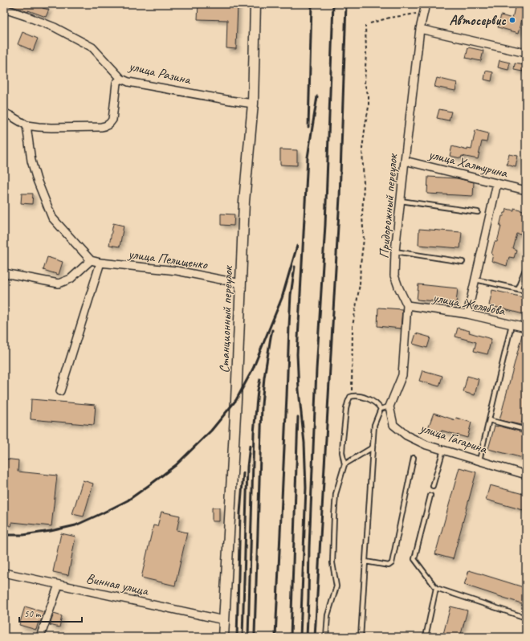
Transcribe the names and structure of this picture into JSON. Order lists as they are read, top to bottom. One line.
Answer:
{"streets":{"main road":["Станционный переулок"],"street":["улица Разина","улица Халтурина","Придорожный переулок","улица Пелищенко","улица Желябова","улица Гагарина","Винная улица"]},"crossings":[["улица Разина","Станционный переулок"],["улица Халтурина","Придорожный переулок"],["Придорожный переулок","улица Желябова"],["Придорожный переулок","улица Гагарина"],["улица Пелищенко","Станционный переулок"],["Станционный переулок","Винная улица"]],"places":["Автосервис"],"scale_bar":"50 m"}
